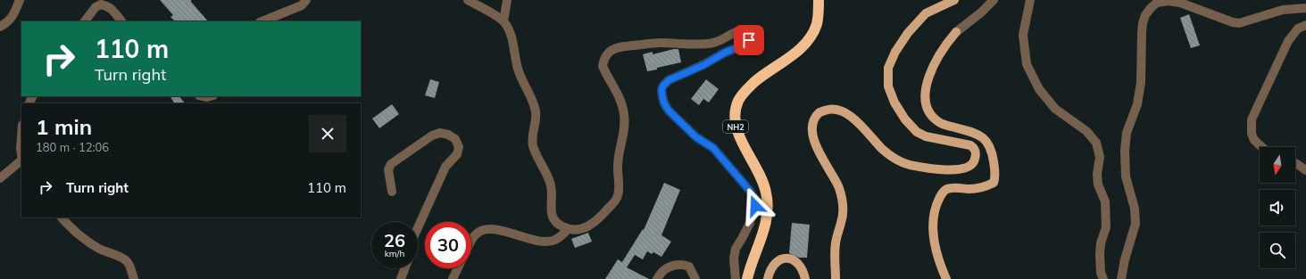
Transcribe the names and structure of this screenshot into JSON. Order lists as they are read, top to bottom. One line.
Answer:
{"streets":{"highway":["NH2"]},"north":"bottom","page":{"turn":["110 m","Turn right"],"heading":["1 min","180 m · 12:06"],"list":[{"name":"Turn right","value":"110 m"}],"speed":"26 km/h","limit":"30"}}
